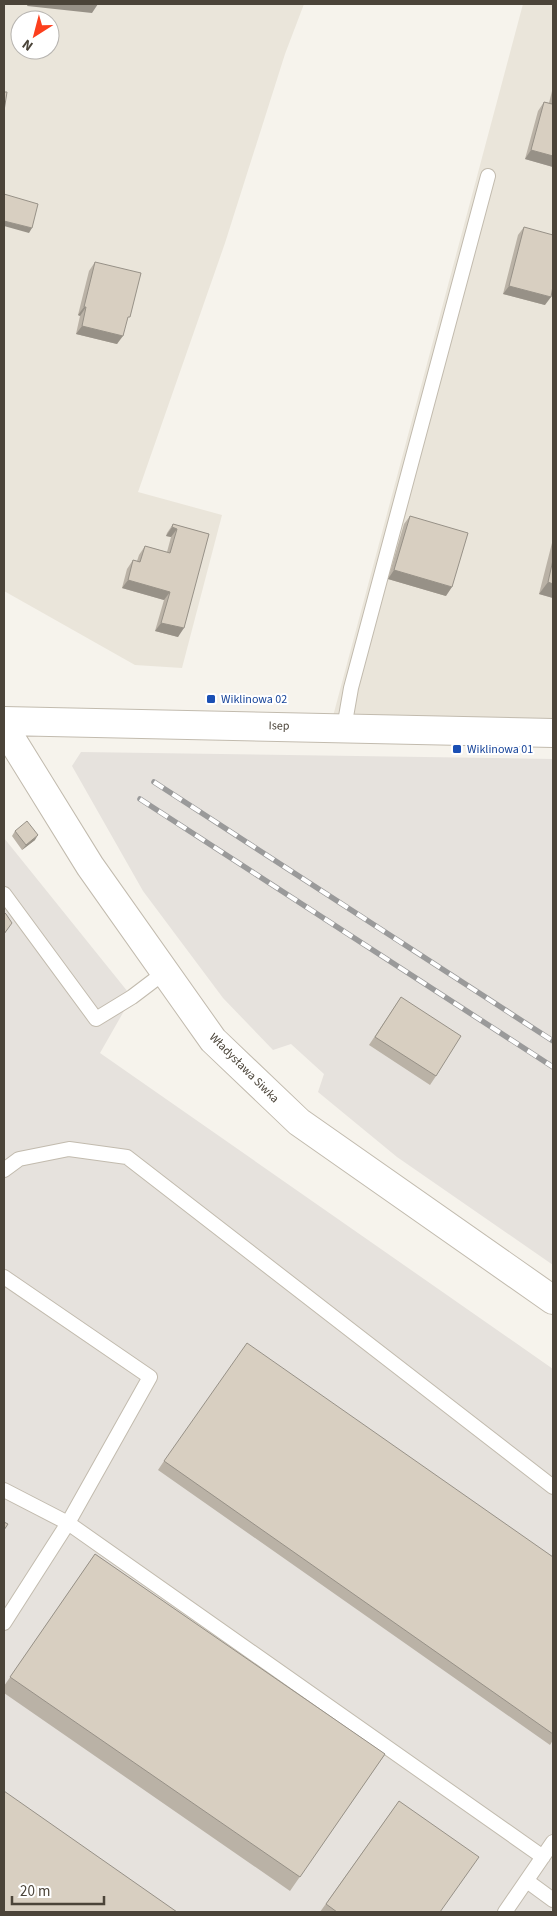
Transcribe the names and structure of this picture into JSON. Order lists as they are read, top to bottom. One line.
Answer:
{"streets":{"street":["Isep","Władysława Siwka"]},"places":{"transit":["Wiklinowa 02","Wiklinowa 01"]},"scale_bar":"20 m","north":"bottom left"}
